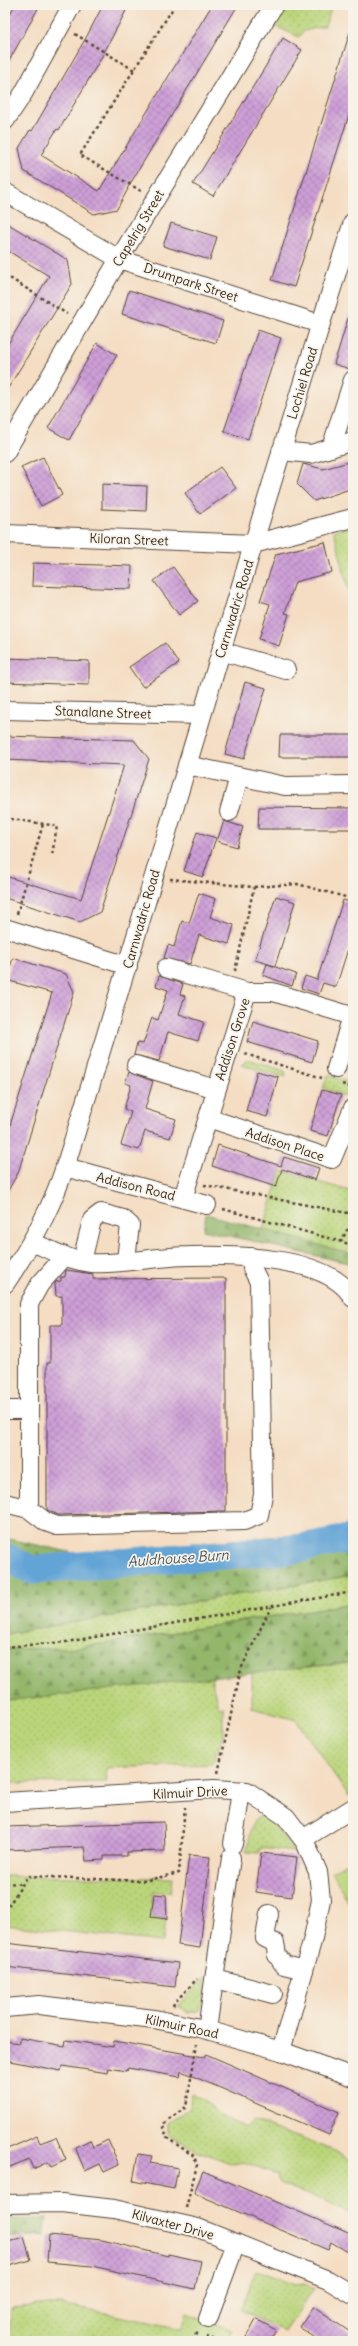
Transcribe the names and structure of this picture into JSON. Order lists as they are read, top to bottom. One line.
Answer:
{"streets":{"street":["Capelrig Street","Drumpark Street","Lochiel Road","Kiloran Street","Carnwadric Road","Stanalane Street","Addison Grove","Addison Place","Addison Road","Kilmuir Drive","Kilmuir Road","Kilvaxter Drive"]},"crossings":[["Capelrig Street","Drumpark Street"],["Drumpark Street","Lochiel Road"],["Lochiel Road","Kiloran Street"],["Lochiel Road","Carnwadric Road"],["Kiloran Street","Carnwadric Road"],["Carnwadric Road","Stanalane Street"],["Carnwadric Road","Addison Road"],["Addison Grove","Addison Place"],["Addison Grove","Addison Road"],["Kilmuir Drive","Kilmuir Road"]],"water":["Auldhouse Burn"]}
